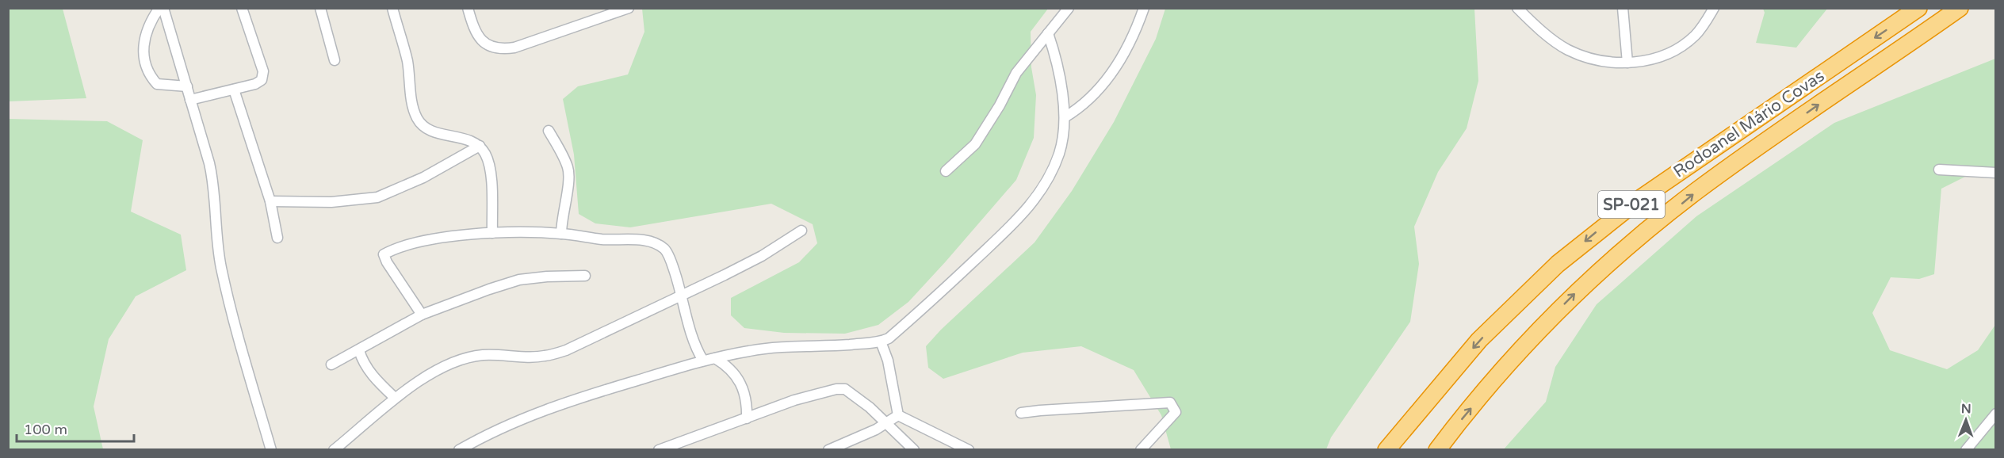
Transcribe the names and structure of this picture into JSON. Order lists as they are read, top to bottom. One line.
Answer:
{"streets":{"highway":["Rodoanel Mário Covas","SP-021"]},"scale_bar":"100 m","north":"top"}
